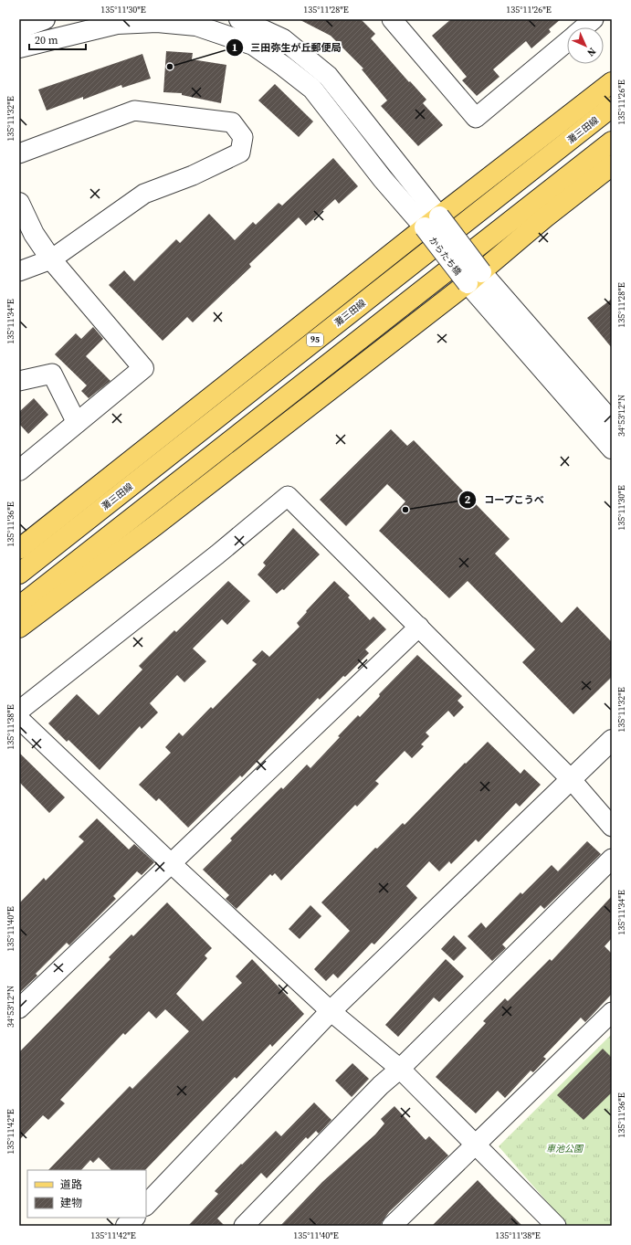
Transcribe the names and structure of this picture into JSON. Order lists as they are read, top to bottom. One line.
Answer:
{"streets":{"main road":["灘三田線","95"],"street":["からたち橋"]},"crossings":[["からたち橋","95"]],"parks":["車池公園"],"places":["三田弥生が丘郵便局","コープこうべ"],"legend":["道路","建物"],"scale_bar":"20 m","north":"bottom right","coordinates":["135°11'30\"E","135°11'28\"E","135°11'26\"E","135°11'32\"E","135°11'34\"E","34°53'12\"N","135°11'36\"E","135°11'38\"E","135°11'40\"E","135°11'42\"E"]}
